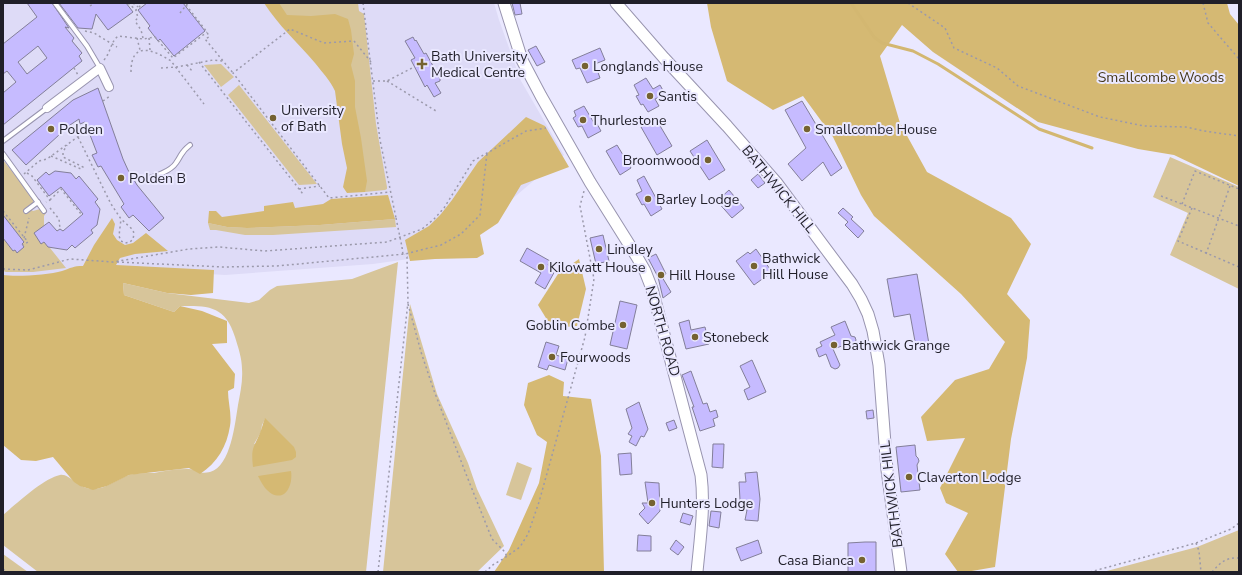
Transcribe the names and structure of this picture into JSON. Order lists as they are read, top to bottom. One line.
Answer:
{"streets":{"street":["BATHWICK HILL","NORTH ROAD"]},"parks":["Smallcombe Woods"],"places":{"health":["Bath University Medical Centre"],"other":["Longlands House","Santis","University of Bath","Thurlestone","Polden","Smallcombe House","Broomwood","Polden B","Barley Lodge","Lindley","Bathwick Hill House","Kilowatt House","Hill House","Goblin Combe","Stonebeck","Bathwick Grange","Fourwoods","Claverton Lodge","Hunters Lodge","Casa Bianca"]}}
